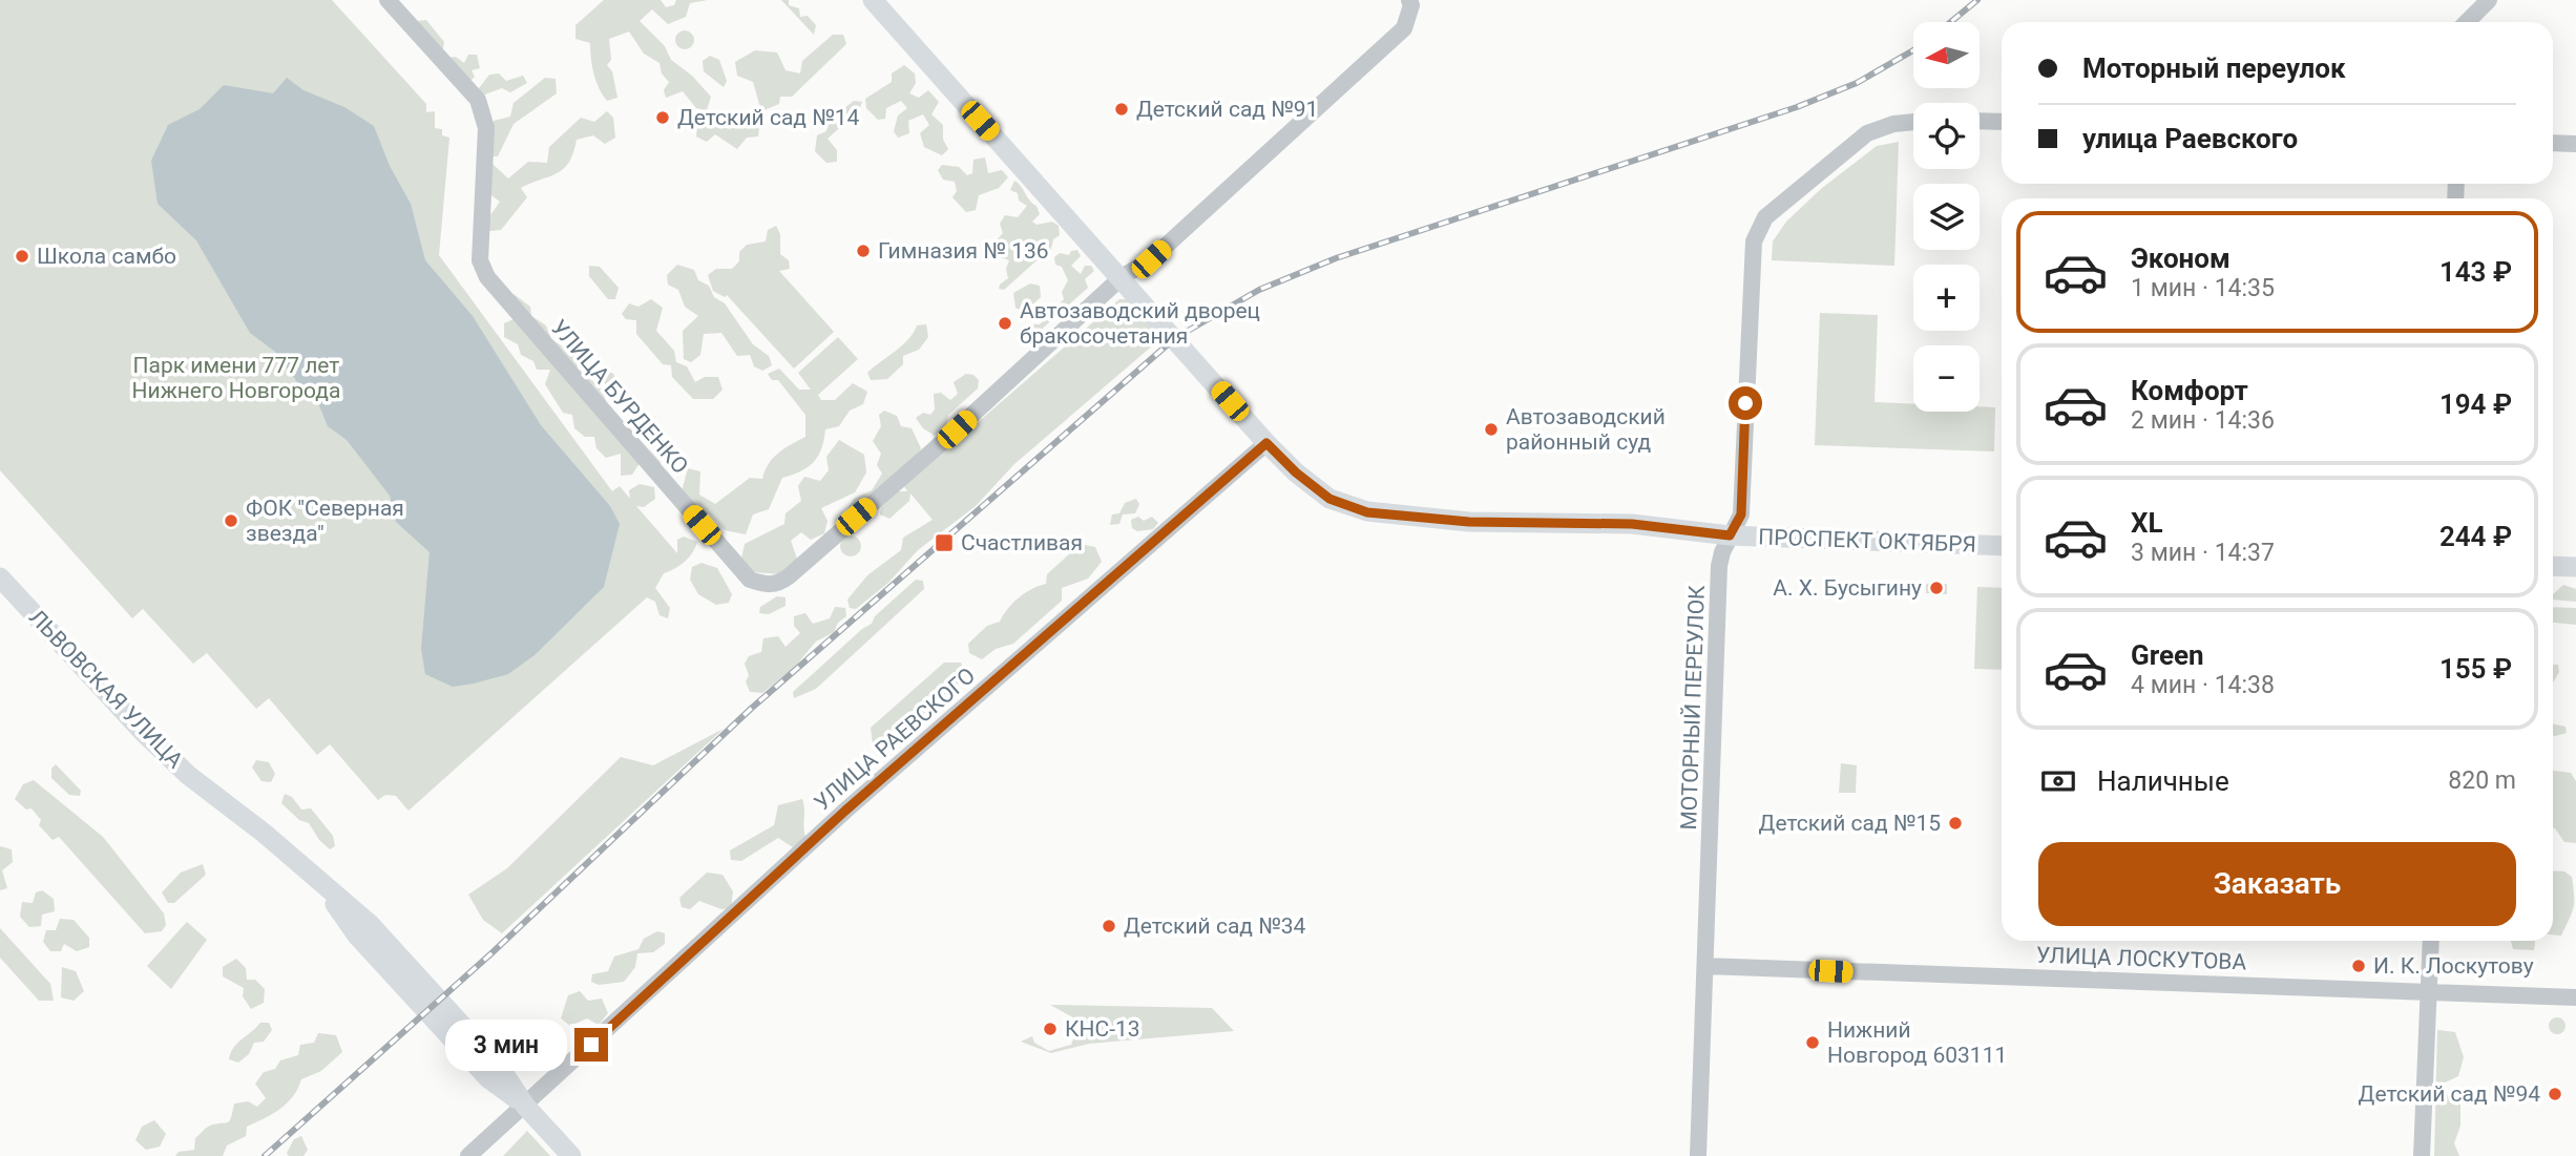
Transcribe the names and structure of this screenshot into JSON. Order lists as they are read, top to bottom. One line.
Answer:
{"streets":{"main road":["ПРОСПЕКТ ОКТЯБРЯ","ЛЬВОВСКАЯ УЛИЦА"],"street":["УЛИЦА БУРДЕНКО","МОТОРНЫЙ ПЕРЕУЛОК","УЛИЦА РАЕВСКОГО","УЛИЦА ЛОСКУТОВА"]},"crossings":[["УЛИЦА БУРДЕНКО","ПРОСПЕКТ ОКТЯБРЯ"],["ПРОСПЕКТ ОКТЯБРЯ","МОТОРНЫЙ ПЕРЕУЛОК"],["ПРОСПЕКТ ОКТЯБРЯ","УЛИЦА РАЕВСКОГО"],["ЛЬВОВСКАЯ УЛИЦА","УЛИЦА РАЕВСКОГО"],["МОТОРНЫЙ ПЕРЕУЛОК","УЛИЦА ЛОСКУТОВА"]],"parks":["Парк имени 777 лет Нижнего Новгорода"],"places":{"other":["Детский сад №91","Детский сад №14","Гимназия № 136","Школа самбо","Автозаводский дворец бракосочетания","Автозаводский районный суд","ФОК \"Северная звезда\"","А. Х. Бусыгину","Детский сад №15","Детский сад №34","И. К. Лоскутову","КНС-13","Нижний Новгород 603111","Детский сад №94"],"transit":["Счастливая"]},"north":"left","page":{"map_buttons":["+","−"],"banner":["Моторный переулок","улица Раевского"],"list":[{"name":"Эконом","note":"1 мин · 14:35","value":"143 ₽"},{"name":"Комфорт","note":"2 мин · 14:36","value":"194 ₽"},{"name":"XL","note":"3 мин · 14:37","value":"244 ₽"},{"name":"Green","note":"4 мин · 14:38","value":"155 ₽"}],"pay":["Наличные","820 m"],"buttons":"Заказать","bubble":"3 мин"}}
